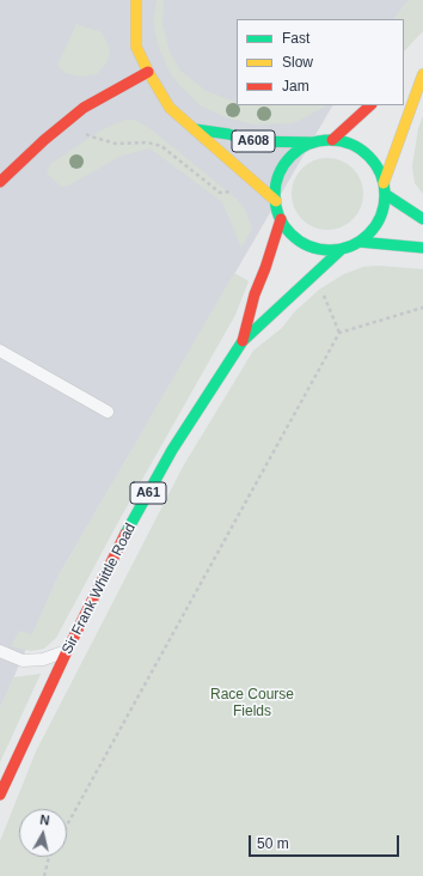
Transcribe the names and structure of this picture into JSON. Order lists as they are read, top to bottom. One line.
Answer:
{"streets":{"main road":["A608","A61","Sir Frank Whittle Road"]},"crossings":[["A608","Sir Frank Whittle Road"]],"parks":["Race Course Fields"],"legend":["Fast","Slow","Jam"],"scale_bar":"50 m","north":"top"}
